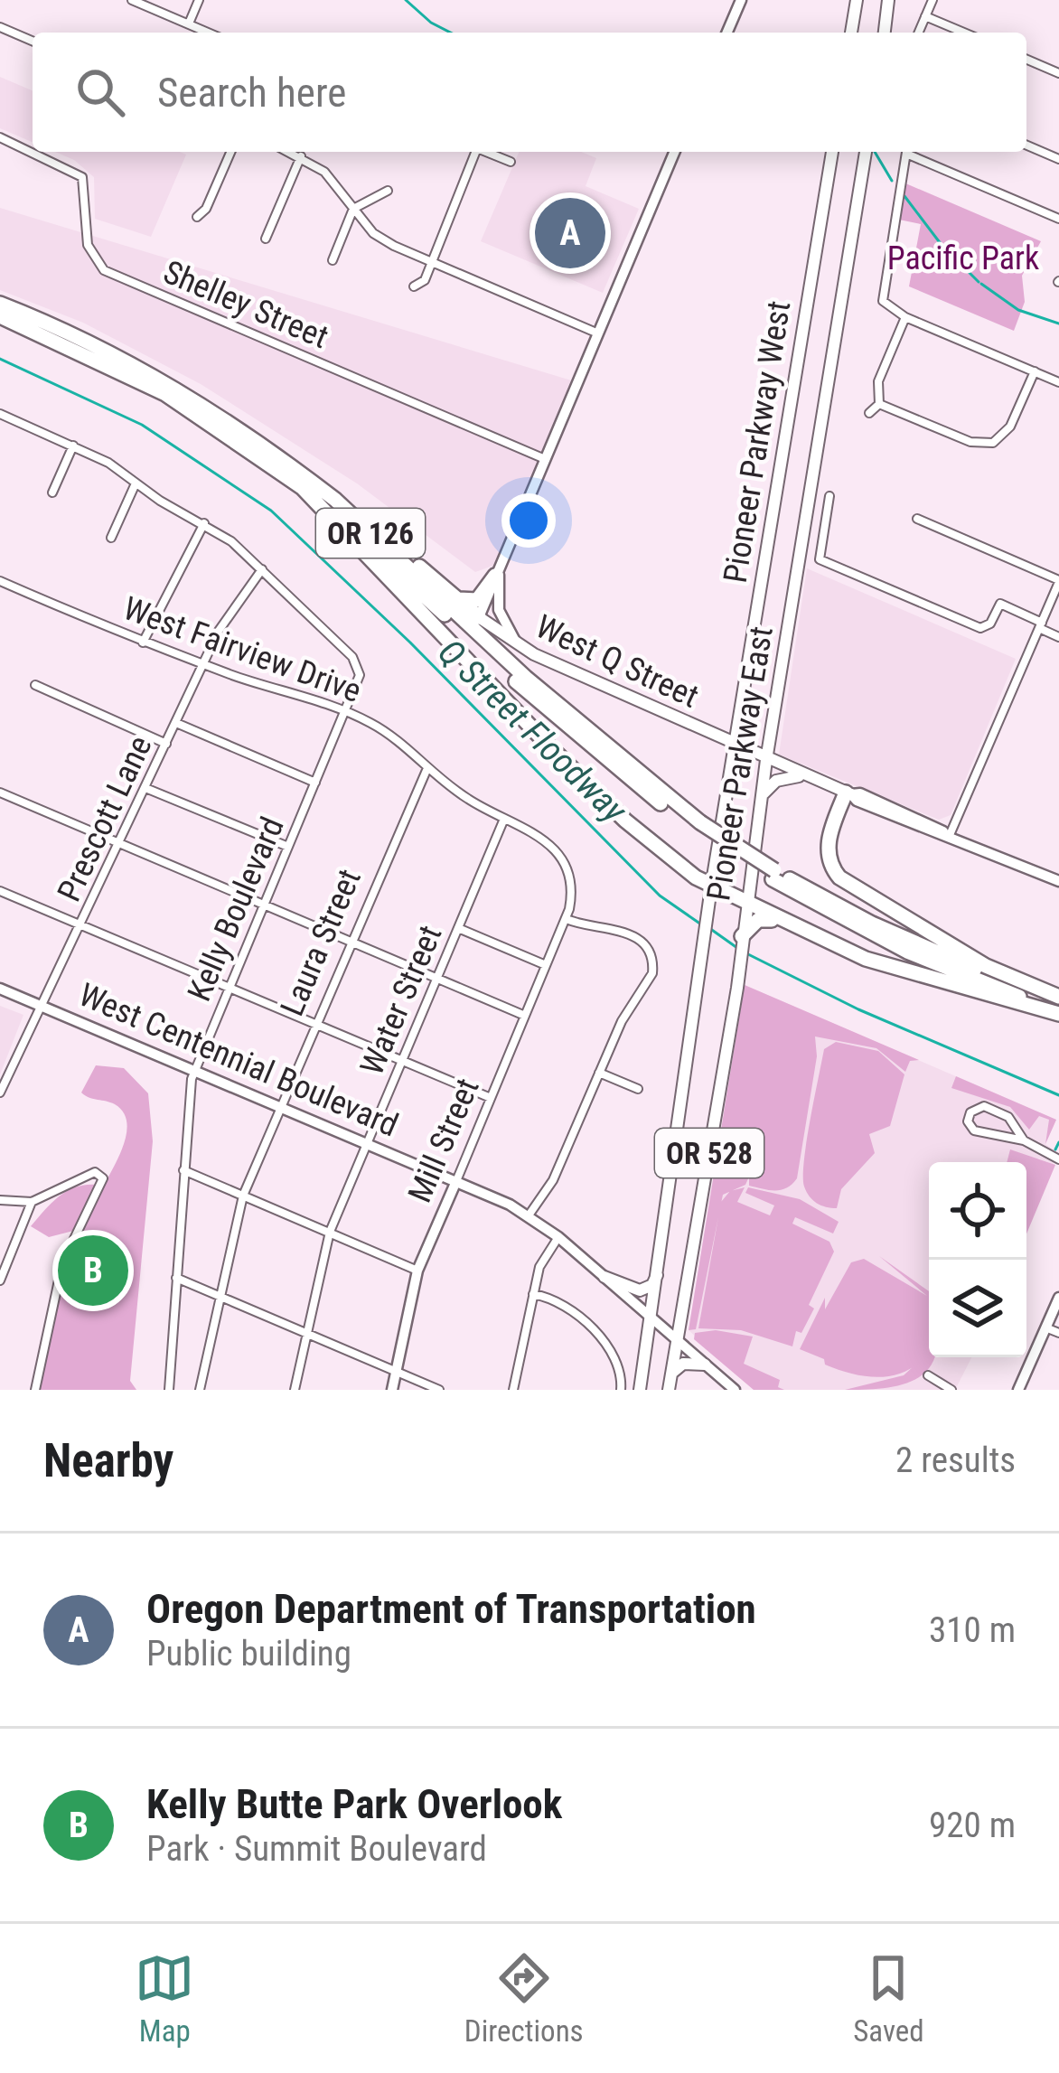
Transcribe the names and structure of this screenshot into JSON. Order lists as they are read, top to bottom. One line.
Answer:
{"streets":{"highway":["OR 126"],"main road":["Pioneer Parkway West","West Q Street","Pioneer Parkway East","OR 528"],"street":["Shelley Street","West Fairview Drive","Prescott Lane","Kelly Boulevard","Laura Street","Water Street","West Centennial Boulevard","Mill Street"]},"crossings":[["Pioneer Parkway West","West Q Street"],["Pioneer Parkway West","West Centennial Boulevard"],["West Fairview Drive","Prescott Lane"],["West Fairview Drive","Kelly Boulevard"],["West Fairview Drive","Laura Street"],["West Fairview Drive","Water Street"],["West Fairview Drive","Mill Street"],["West Q Street","Pioneer Parkway East"],["Pioneer Parkway East","West Centennial Boulevard"],["Prescott Lane","Kelly Boulevard"],["Prescott Lane","West Centennial Boulevard"],["Kelly Boulevard","West Centennial Boulevard"],["Laura Street","West Centennial Boulevard"],["Water Street","West Centennial Boulevard"],["West Centennial Boulevard","Mill Street"]],"water":["Q Street Floodway"],"parks":["Pacific Park"],"page":{"search":"Search here","pins":["A","B"],"heading":["Nearby","2 results"],"list":[{"mark":"A","name":"Oregon Department of Transportation","note":"Public building","value":"310 m"},{"mark":"B","name":"Kelly Butte Park Overlook","note":"Park · Summit Boulevard","value":"920 m"}],"nav":["Map","Directions","Saved"]}}
